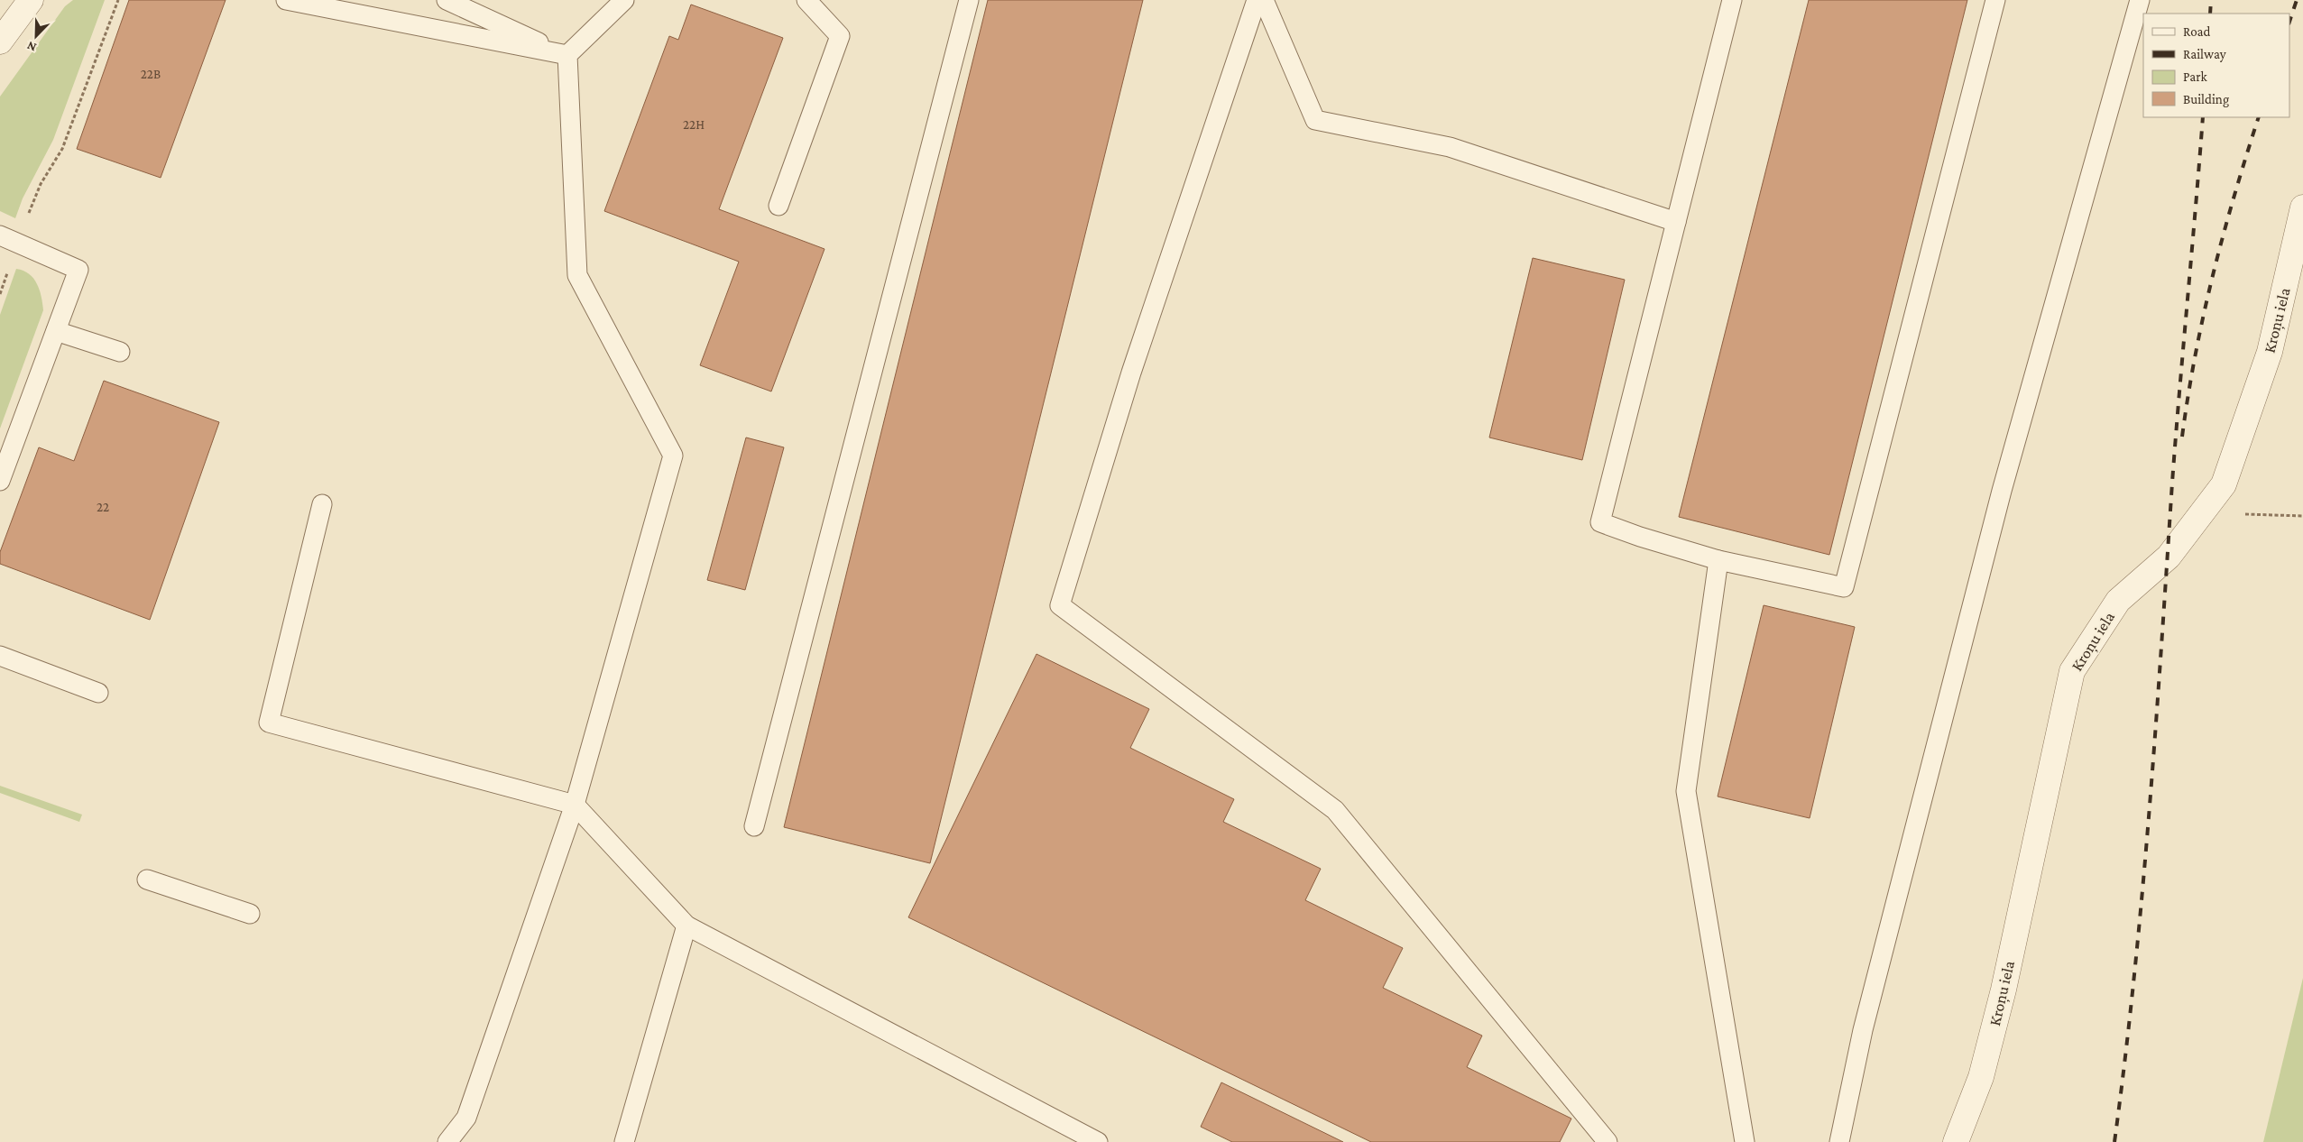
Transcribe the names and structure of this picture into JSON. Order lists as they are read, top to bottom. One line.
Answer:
{"streets":{"street":["Kroņu iela"]},"house_numbers":["22B","22H","22"],"legend":["Road","Railway","Park","Building"],"north":"bottom left"}
